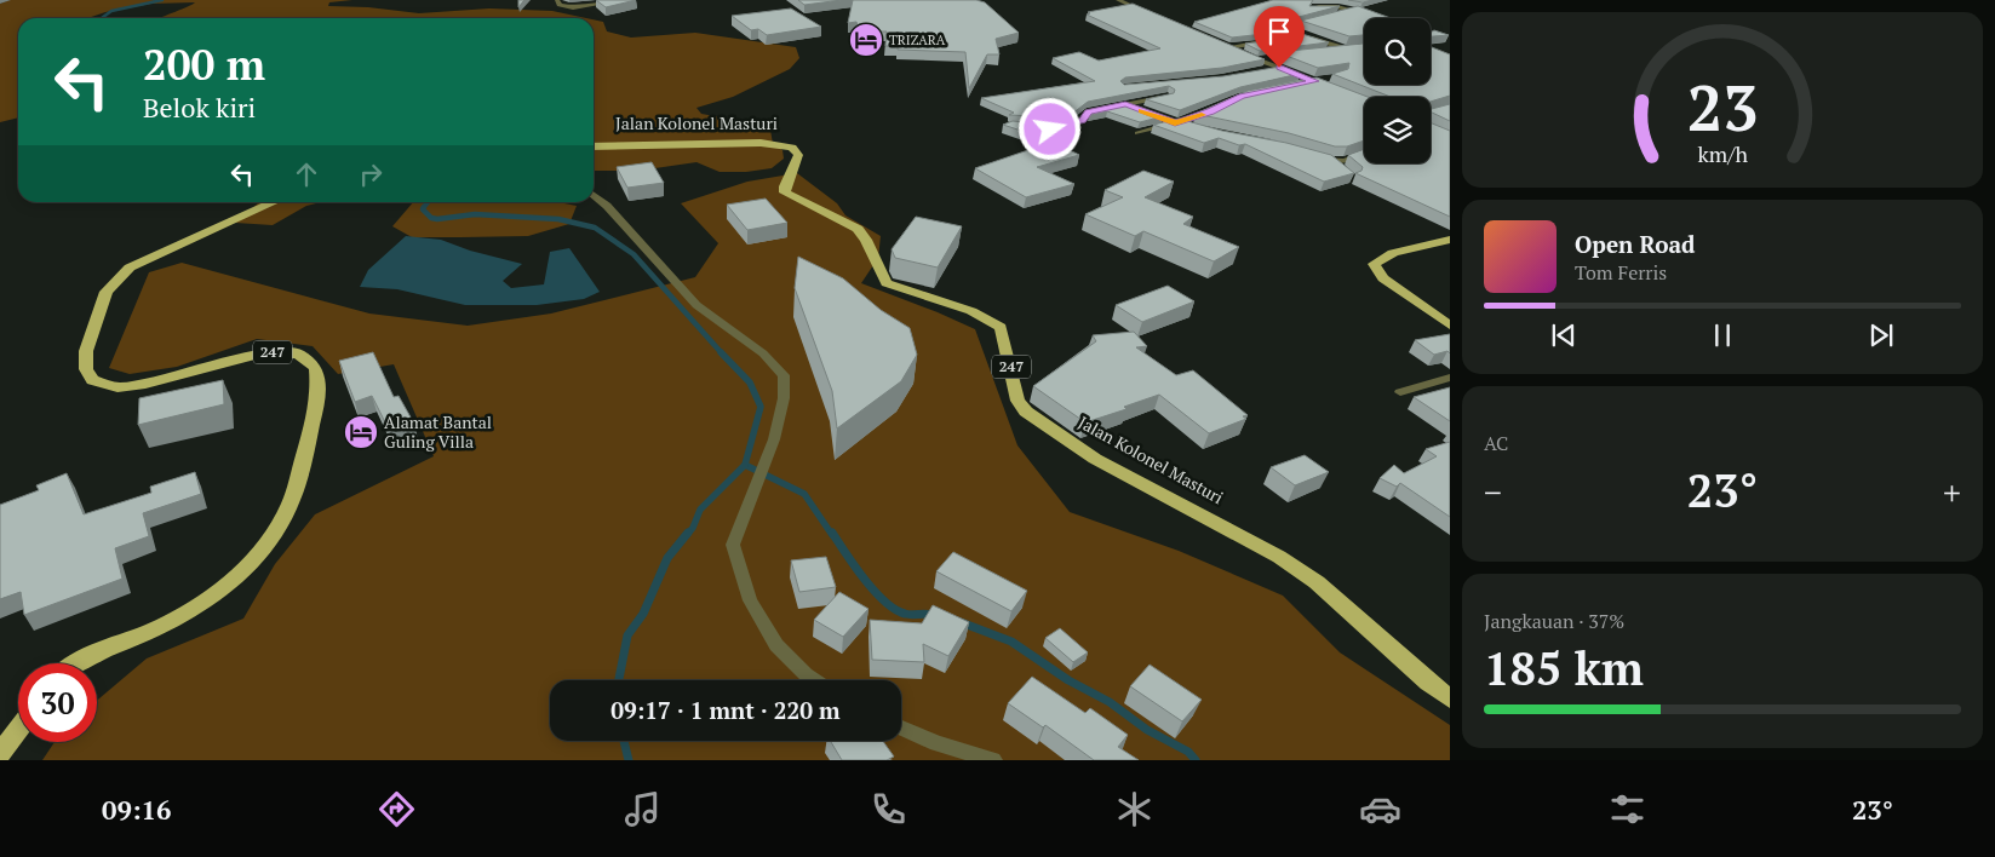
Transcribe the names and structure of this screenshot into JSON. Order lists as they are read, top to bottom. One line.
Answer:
{"streets":{"main road":["Jalan Kolonel Masturi","247"]},"places":{"hotel":["TRIZARA","Alamat Bantal Guling Villa"]},"page":{"turn":["200 m","Belok kiri"],"song":["Open Road","Tom Ferris"],"tile":["AC",["Jangkauan · 37%","185 km"]],"heat":["−","23°","+"],"limit":"30","trip":"09:17 · 1 mnt · 220 m","tabs":["09:16","23°"],"gauge":["23","km/h"]}}
